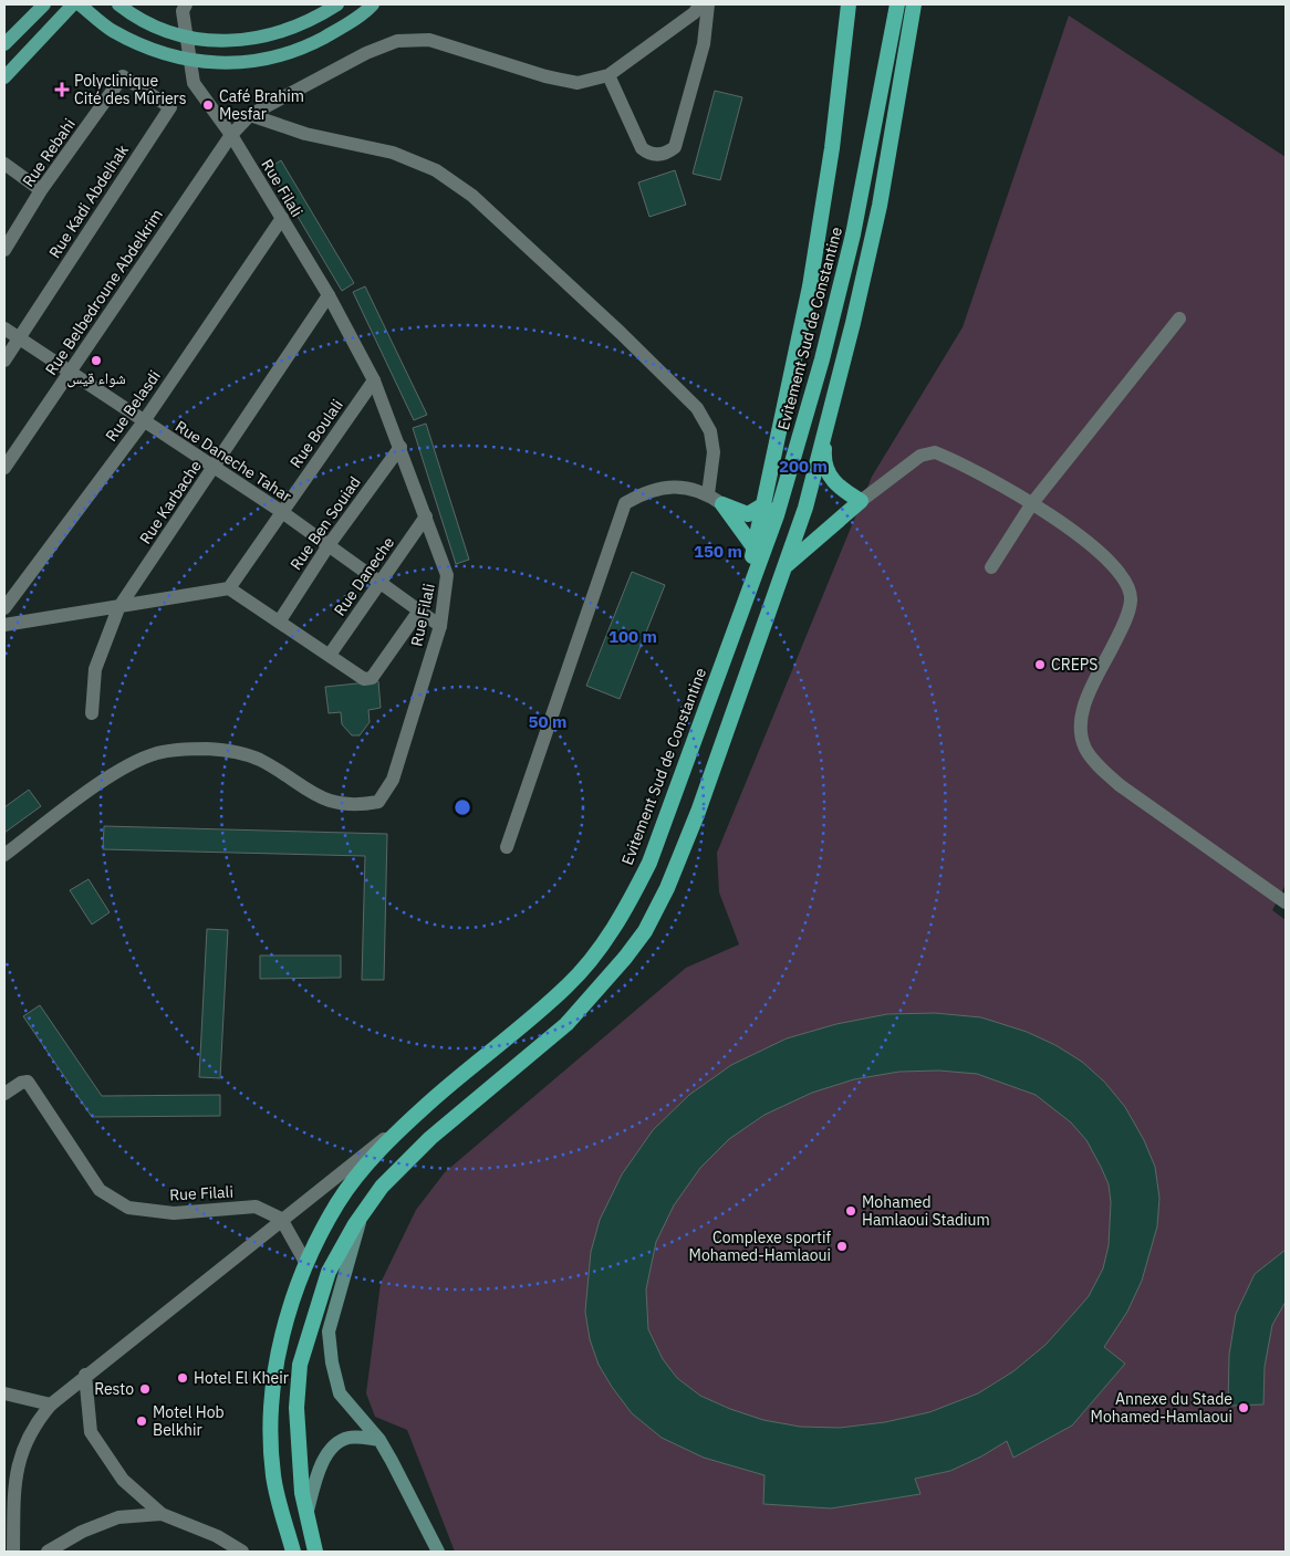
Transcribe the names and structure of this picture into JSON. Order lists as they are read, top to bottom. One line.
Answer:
{"streets":{"highway":["Evitement Sud de Constantine"],"street":["Rue Rebahi","Rue Filali","Rue Kadi Abdelhak","Rue Belbedroune Abdelkrim","Rue Belasdi","Rue Boulali","Rue Daneche Tahar","Rue Karbache","Rue Ben Souiad","Rue Daneche"]},"crossings":[["Rue Rebahi","Rue Kadi Abdelhak"],["Rue Filali","Rue Belbedroune Abdelkrim"],["Rue Filali","Rue Belasdi"],["Rue Filali","Rue Boulali"],["Rue Filali","Rue Daneche Tahar"],["Rue Filali","Rue Karbache"],["Rue Filali","Rue Ben Souiad"],["Rue Filali","Rue Daneche"],["Rue Kadi Abdelhak","Rue Daneche Tahar"],["Rue Belbedroune Abdelkrim","Rue Daneche Tahar"],["Rue Belasdi","Rue Daneche Tahar"],["Rue Boulali","Rue Daneche Tahar"],["Rue Daneche Tahar","Rue Karbache"],["Rue Daneche Tahar","Rue Ben Souiad"],["Rue Daneche Tahar","Rue Daneche"]],"places":{"health":["Polyclinique Cité des Mûriers"],"other":["Café Brahim Mesfar","شواء قيس","CREPS","Mohamed Hamlaoui Stadium","Complexe sportif Mohamed-Hamlaoui","Hotel El Kheir","Resto","Annexe du Stade Mohamed-Hamlaoui","Motel Hob Belkhir"]},"rings":["200 m","150 m","100 m","50 m"]}
